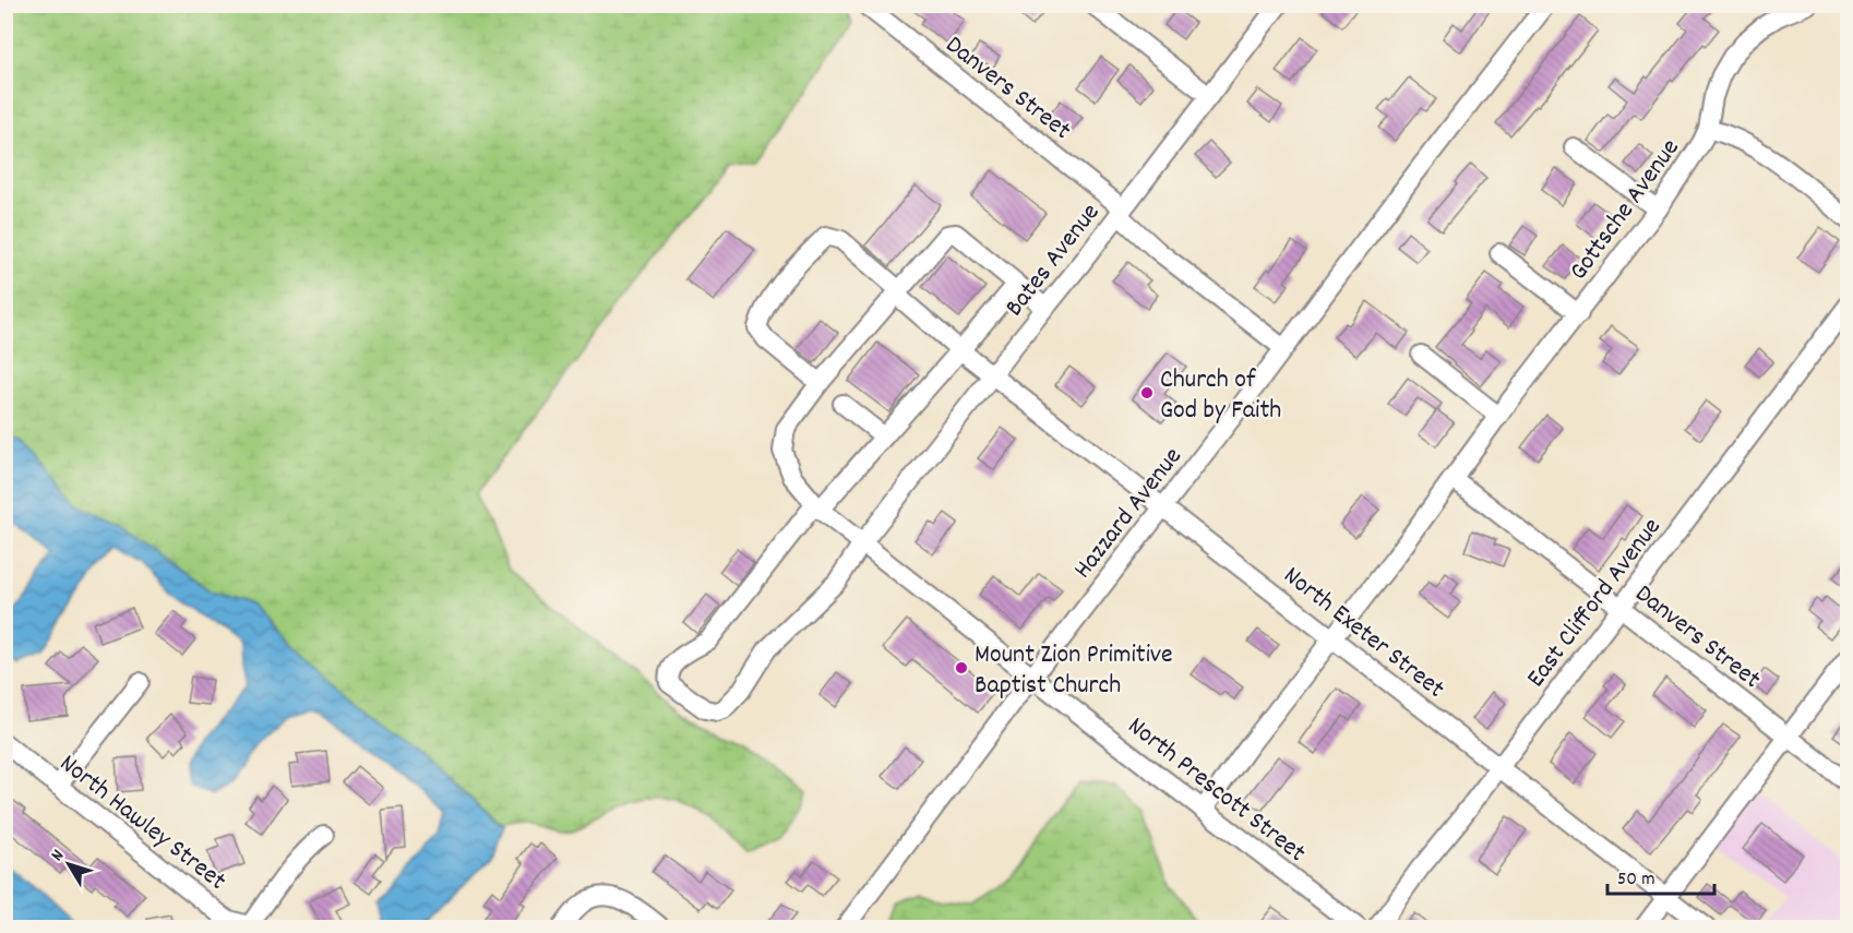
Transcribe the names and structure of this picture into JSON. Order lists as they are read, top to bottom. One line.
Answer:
{"streets":{"street":["Danvers Street","Gottsche Avenue","Bates Avenue","Hazzard Avenue","East Clifford Avenue","North Exeter Street","North Prescott Street","North Hawley Street"]},"crossings":[["Danvers Street","Gottsche Avenue"],["Danvers Street","Bates Avenue"],["Danvers Street","Hazzard Avenue"],["Danvers Street","East Clifford Avenue"],["Bates Avenue","North Exeter Street"],["Bates Avenue","North Prescott Street"],["Hazzard Avenue","North Exeter Street"],["Hazzard Avenue","North Prescott Street"],["East Clifford Avenue","North Exeter Street"],["North Exeter Street","North Prescott Street"]],"places":["Church of God by Faith","Mount Zion Primitive Baptist Church"],"scale_bar":"50 m","north":"top left"}
